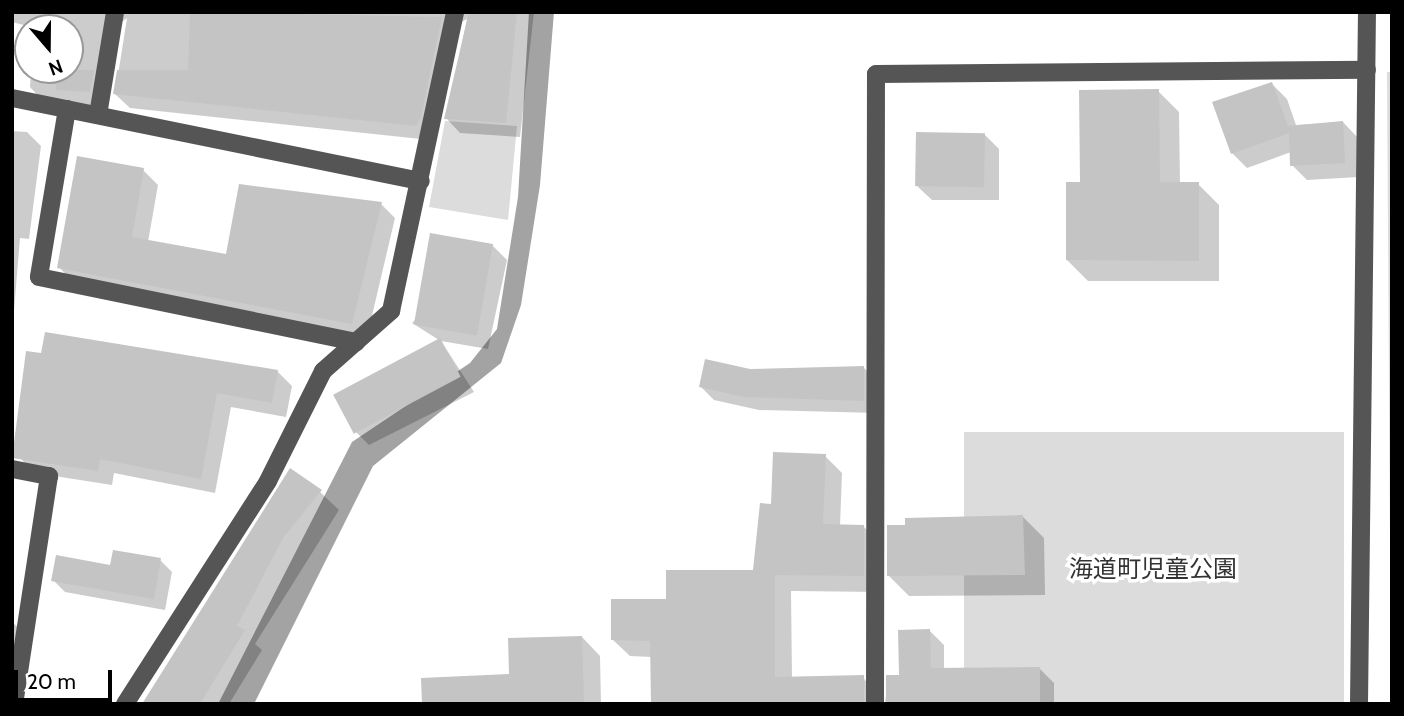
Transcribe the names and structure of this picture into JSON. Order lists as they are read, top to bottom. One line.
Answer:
{"parks":["海道町児童公園"],"scale_bar":"20 m","north":"bottom"}
